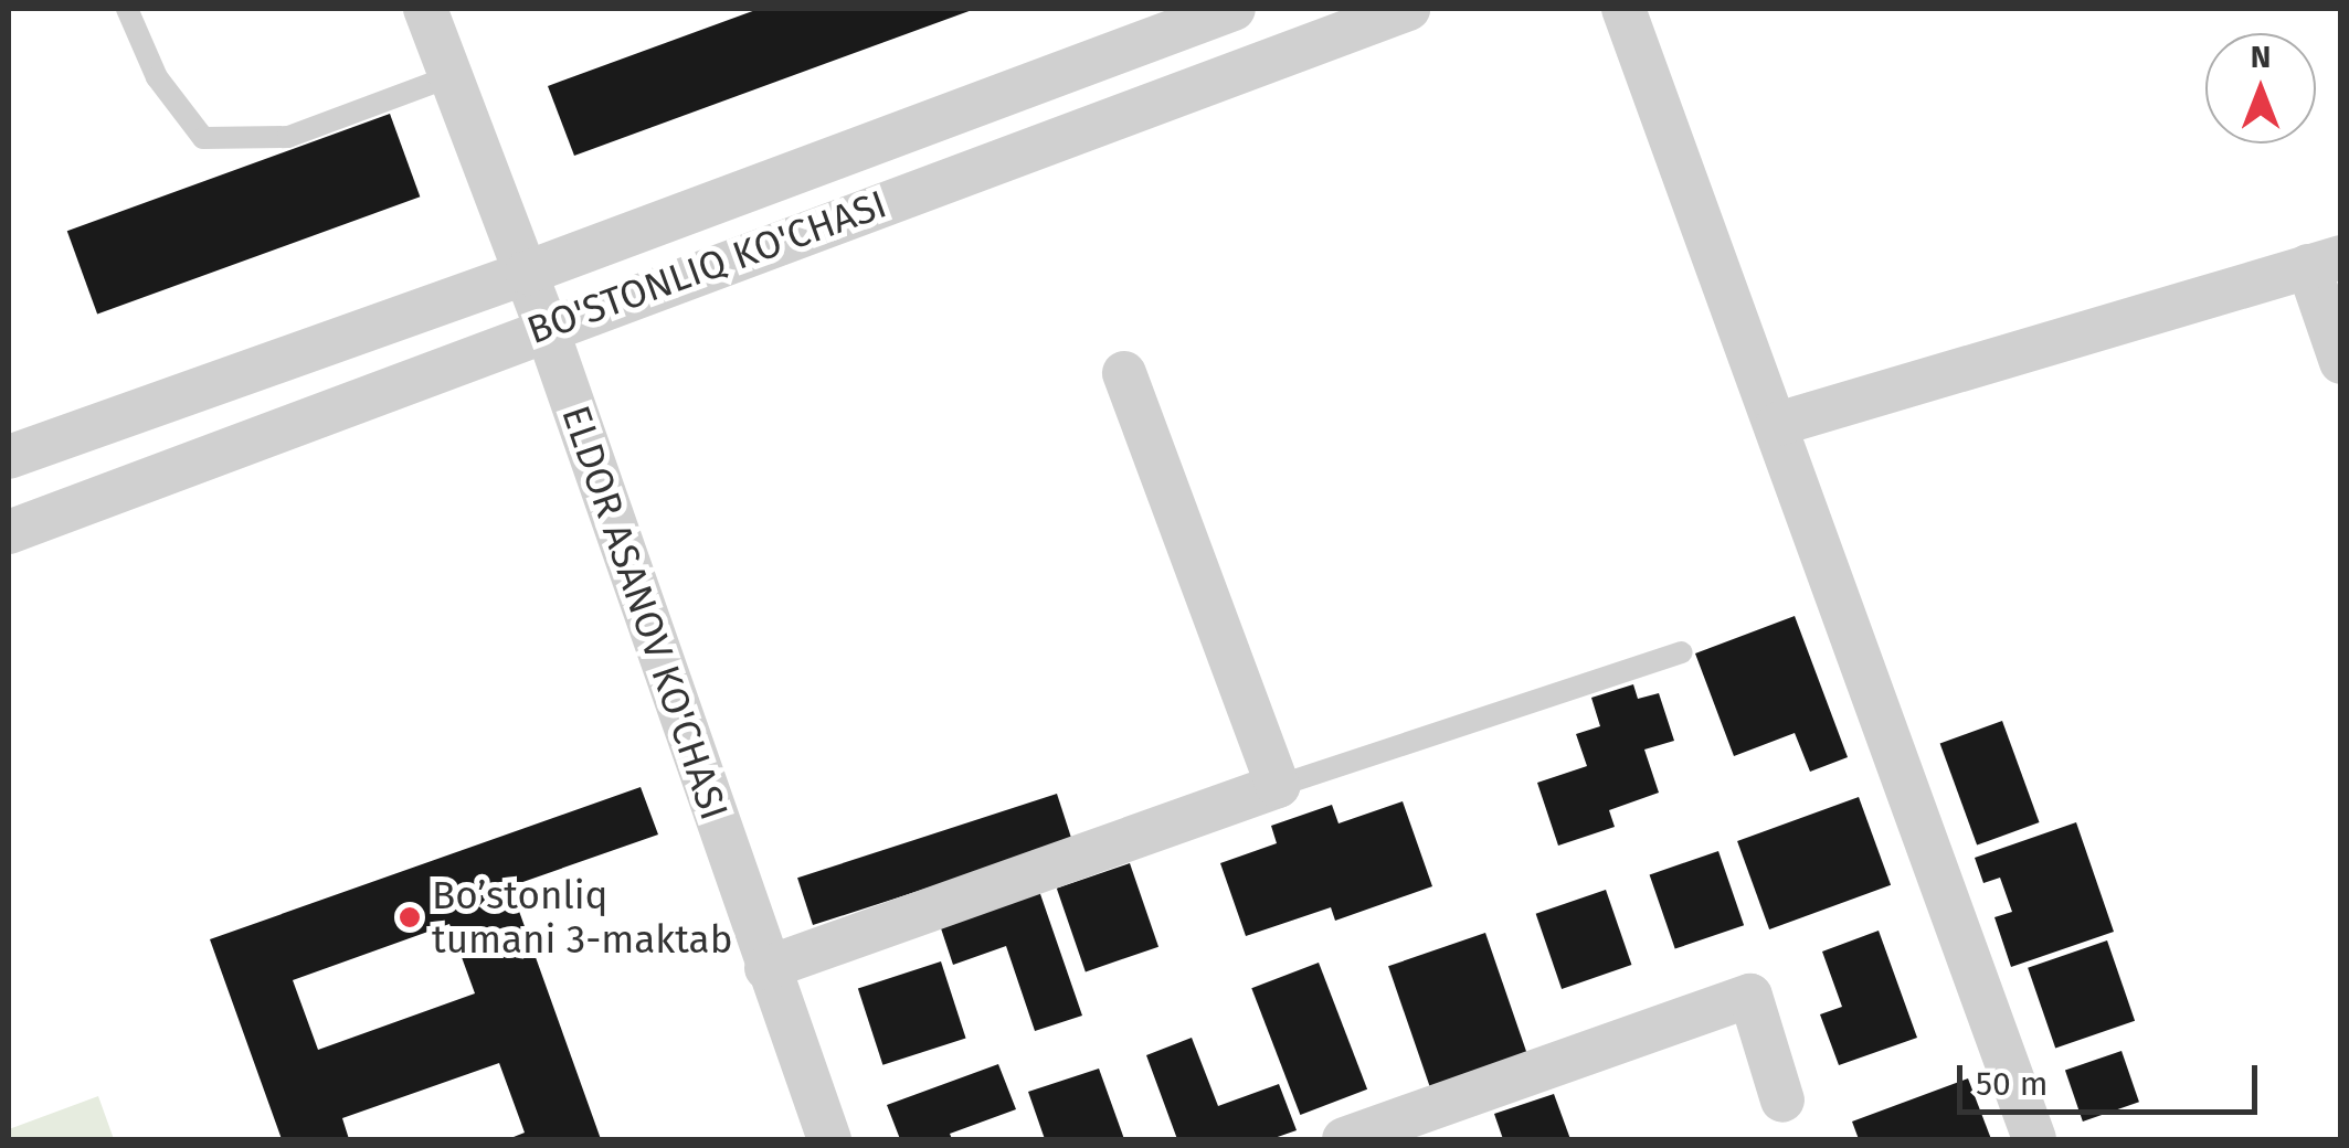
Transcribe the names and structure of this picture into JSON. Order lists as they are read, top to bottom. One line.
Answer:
{"streets":{"street":["BO'STONLIQ KO'CHASI","ELDOR ASANOV KO'CHASI"]},"crossings":[["BO'STONLIQ KO'CHASI","ELDOR ASANOV KO'CHASI"]],"places":["Bo’stonliq tumani 3-maktab"],"scale_bar":"50 m","north":"top"}
